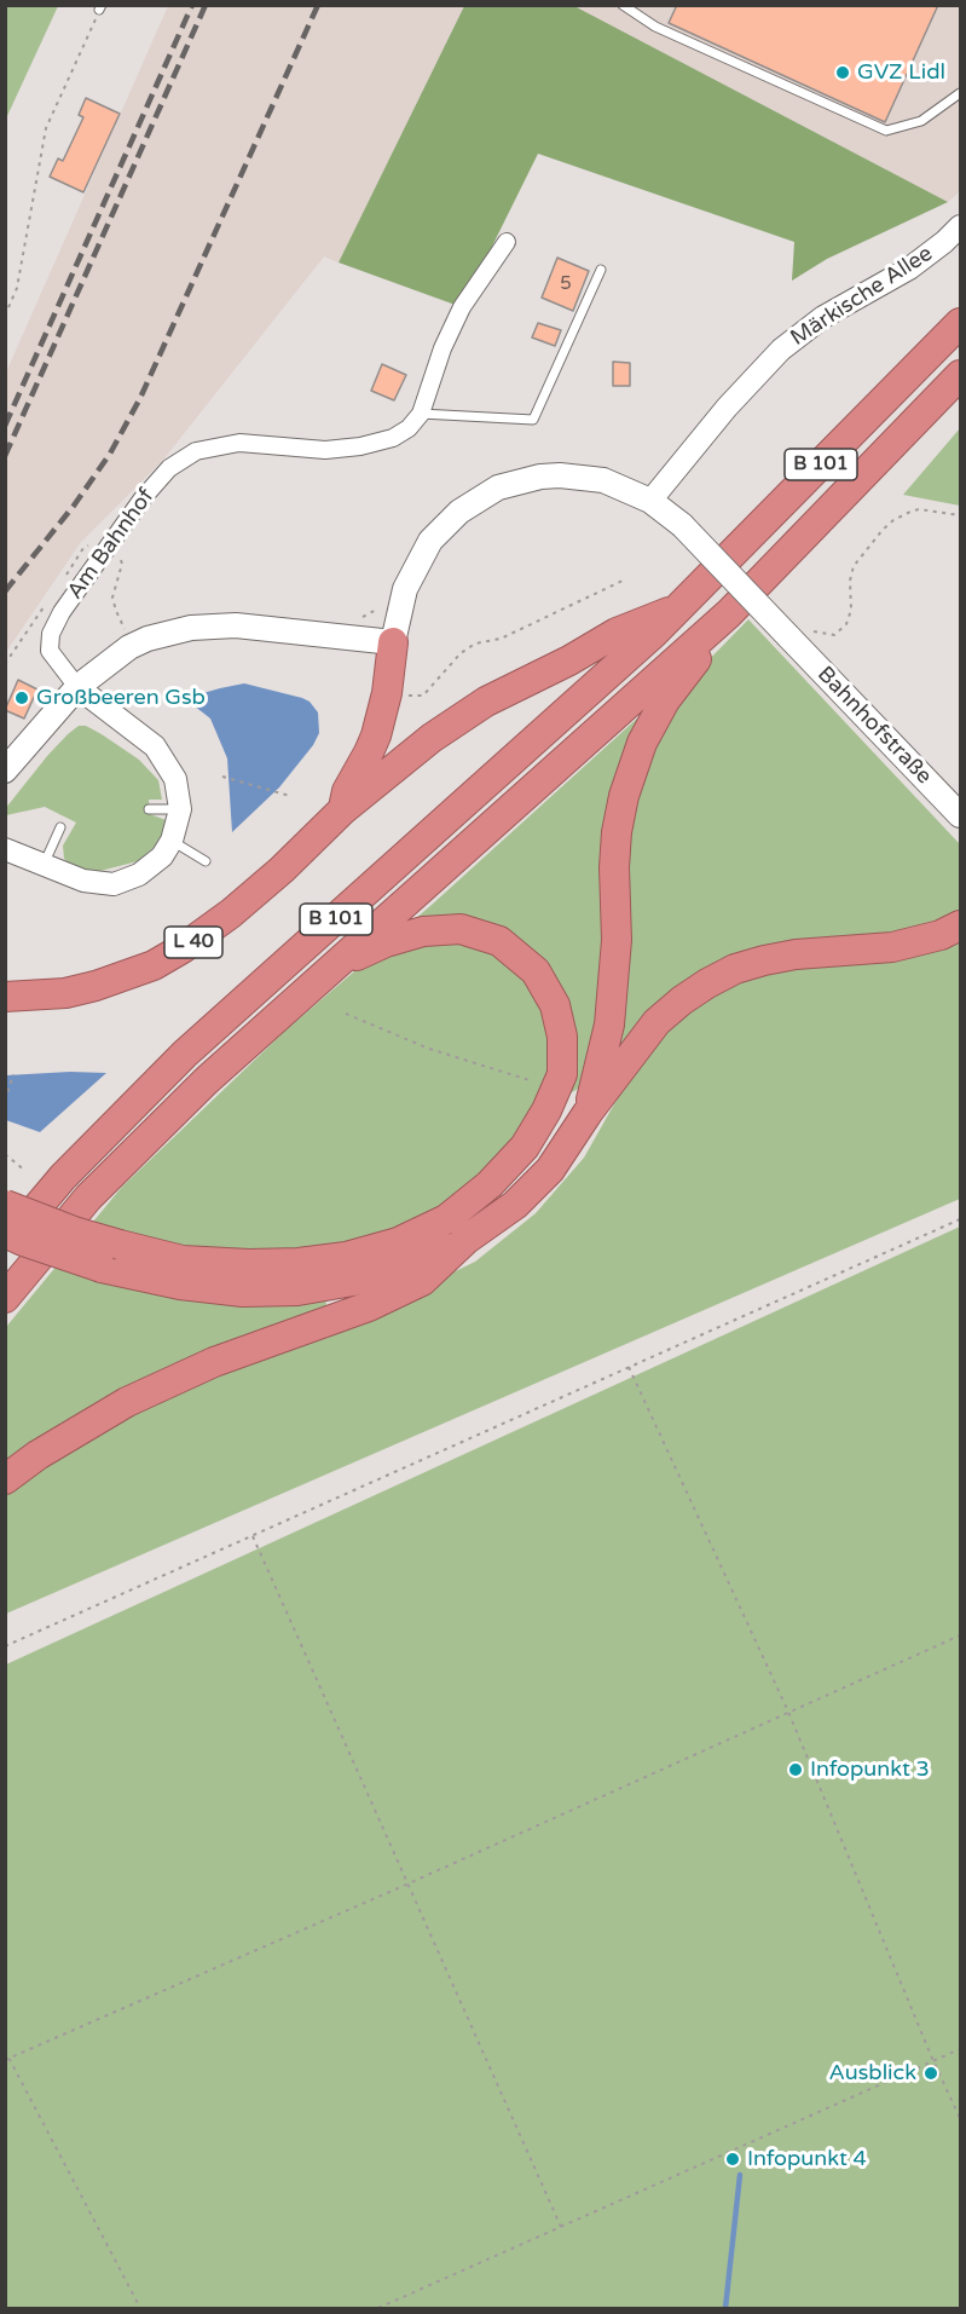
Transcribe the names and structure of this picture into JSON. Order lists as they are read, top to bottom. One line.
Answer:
{"streets":{"highway":["B 101","L 40"],"main road":["Bahnhofstraße"],"street":["Märkische Allee","Am Bahnhof"]},"crossings":[["Märkische Allee","L 40"],["Bahnhofstraße","L 40"]],"places":["GVZ Lidl","Großbeeren Gsb","Infopunkt 3","Ausblick","Infopunkt 4"],"house_numbers":["5"]}
